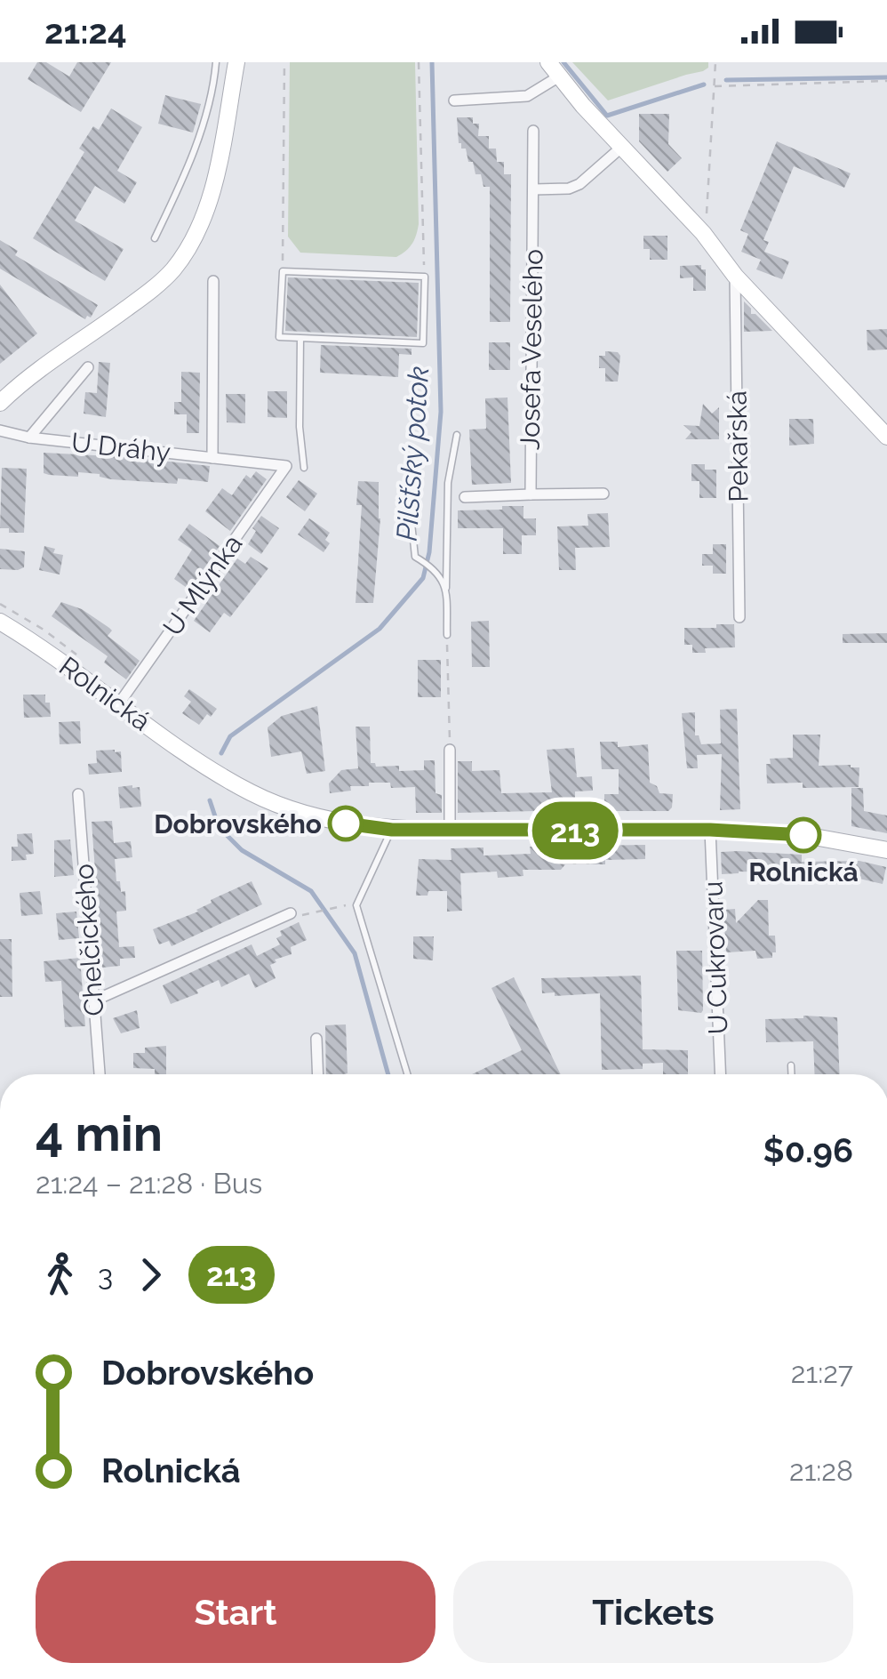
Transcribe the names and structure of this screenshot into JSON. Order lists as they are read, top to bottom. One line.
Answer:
{"streets":{"street":["Josefa Veselého","Pekařská","U Dráhy","U Mlýnka","Rolnická","Chelčického","U Cukrovaru"]},"crossings":[["U Dráhy","U Mlýnka"],["U Mlýnka","Rolnická"],["Rolnická","U Cukrovaru"]],"water":["Pilšťský potok"],"places":["Dobrovského","Rolnická"],"lines":["bus line 213"],"page":{"status":"21:24","on_map":"213","heading":["4 min","21:24 – 21:28 · Bus","$0.96"],"legs":["3","213"],"list":[{"name":"Dobrovského","value":"21:27"},{"name":"Rolnická","value":"21:28"}],"buttons":["Start","Tickets"]}}
